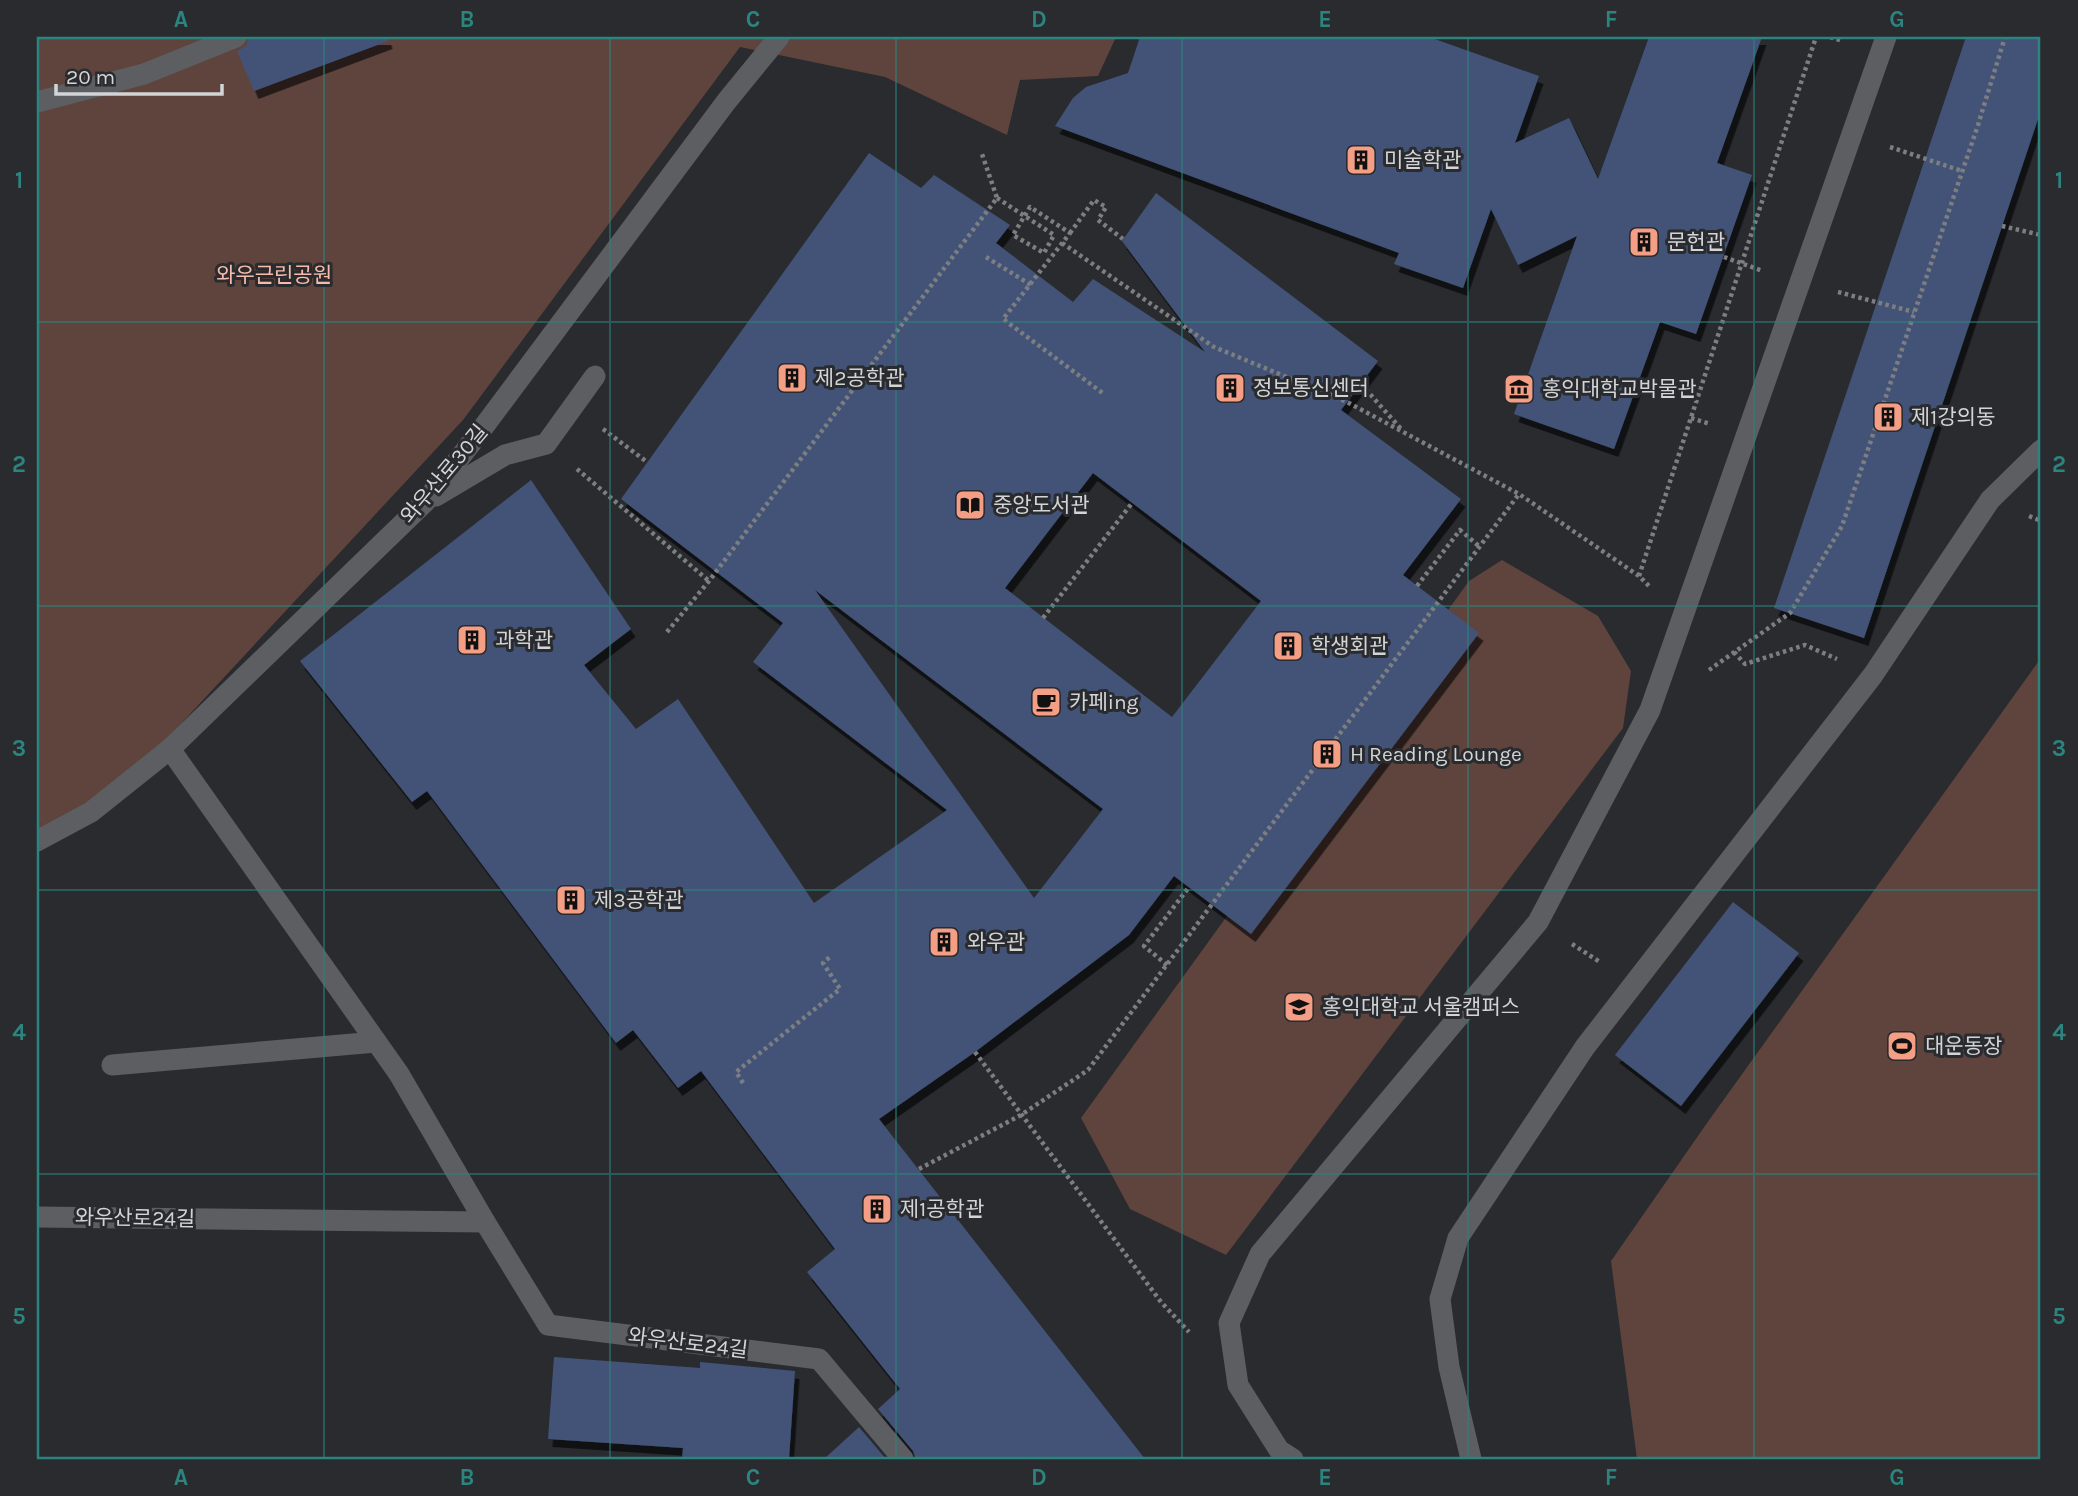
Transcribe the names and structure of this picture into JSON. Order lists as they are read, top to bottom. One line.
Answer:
{"streets":{"street":["와우산로30길","와우산로24길"]},"crossings":[["와우산로30길","와우산로24길"]],"parks":["와우근린공원"],"places":{"building":["미술학관","문헌관","제2공학관","정보통신센터","제1강의동","과학관","학생회관","H Reading Lounge","제3공학관","와우관","제1공학관"],"museum":["홍익대학교박물관"],"library":["중앙도서관"],"cafe":["카페ing"],"school or university":["홍익대학교 서울캠퍼스"],"sports":["대운동장"]},"scale_bar":"20 m","grid":{"columns":["A","B","C","D","E","F","G"],"rows":["1","2","3","4","5"]}}
